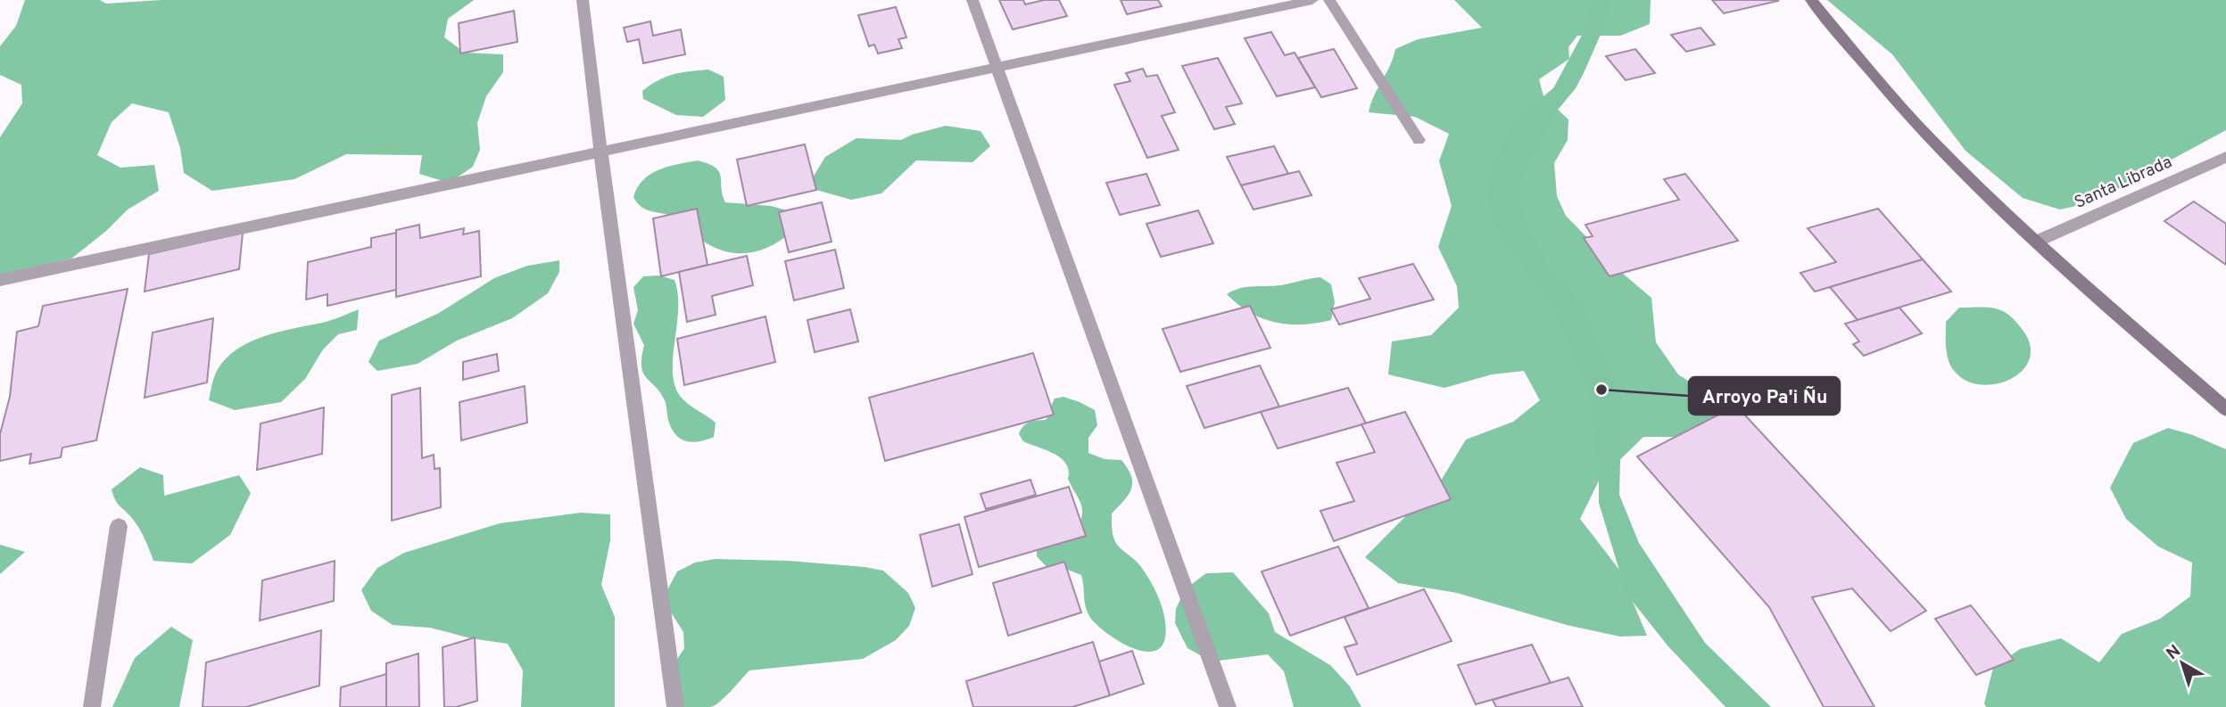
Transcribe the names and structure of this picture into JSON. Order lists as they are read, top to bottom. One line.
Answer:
{"streets":{"street":["Santa Librada"]},"places":["Arroyo Pa'i Ñu"],"north":"top left"}
